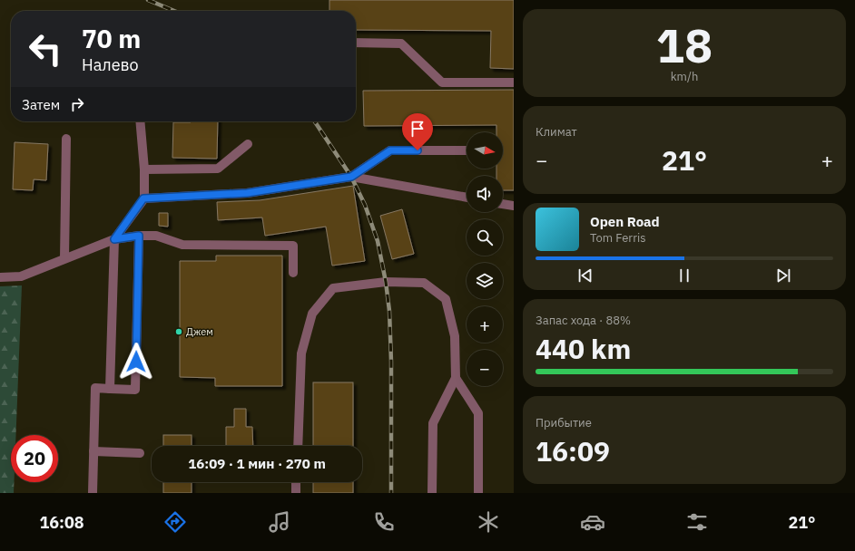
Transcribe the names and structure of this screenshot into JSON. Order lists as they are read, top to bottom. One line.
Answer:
{"places":["Джем"],"north":"right","page":{"tile":[["18","km/h"],"Климат",["Запас хода · 88%","440 km"],["Прибытие","16:09"]],"turn":["70 m","Налево"],"then":"Затем","map_buttons":["+","−"],"heat":["−","21°","+"],"song":["Open Road","Tom Ferris"],"limit":"20","trip":"16:09 · 1 мин · 270 m","tabs":["16:08","21°"]}}
